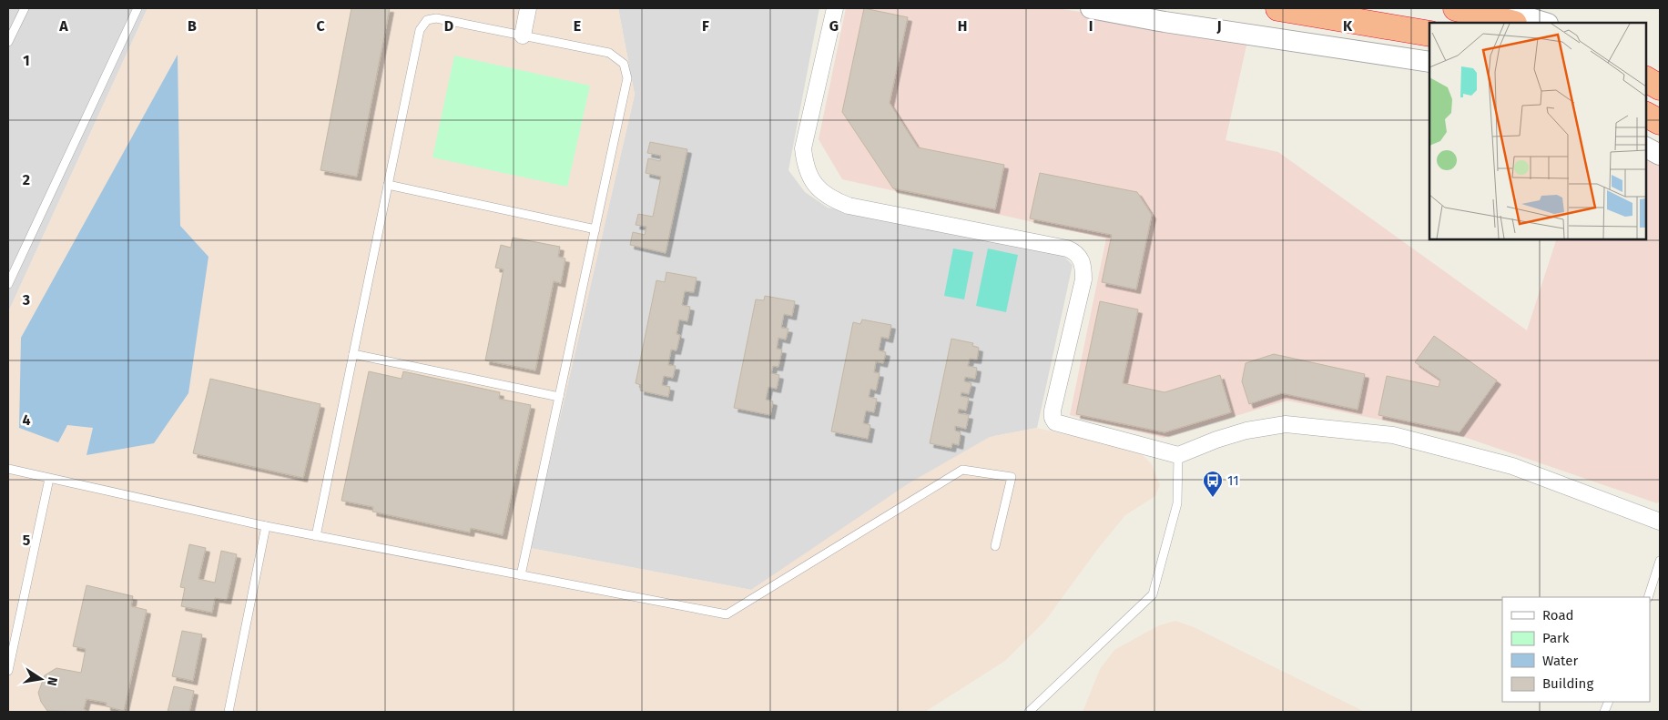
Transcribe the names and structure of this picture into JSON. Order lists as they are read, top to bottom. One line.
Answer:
{"places":{"bus stop":["11"]},"legend":["Road","Park","Water","Building"],"north":"right","grid":{"columns":["A","B","C","D","E","F","G","H","I","J","K"],"rows":["1","2","3","4","5"]}}
